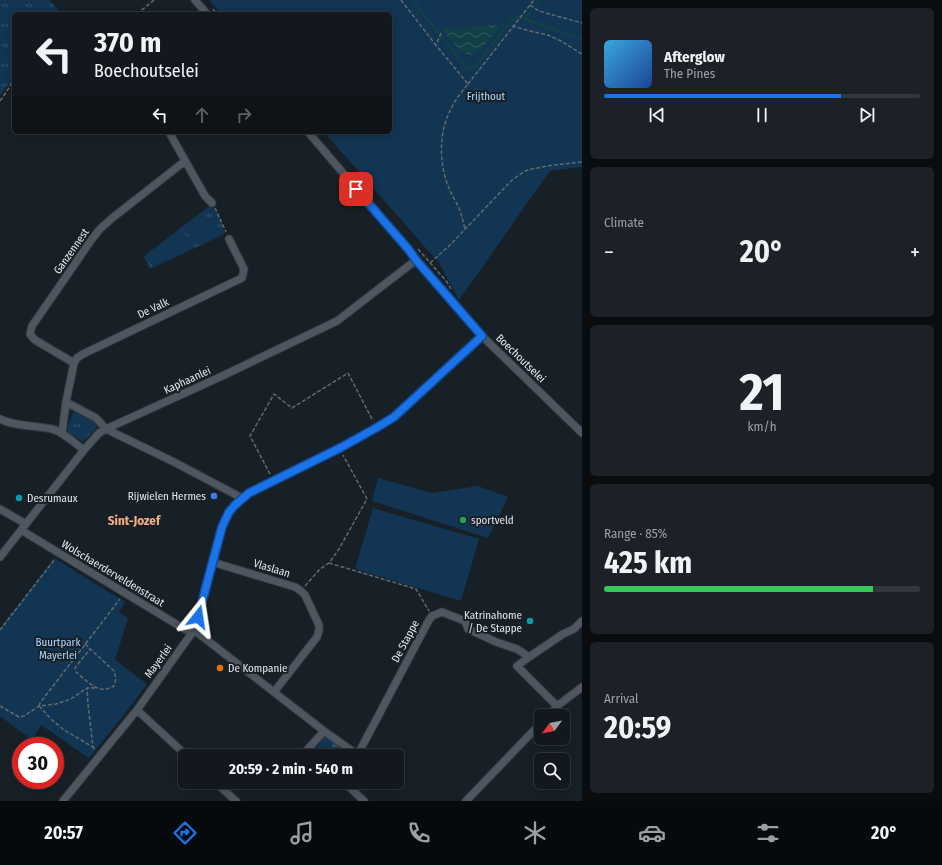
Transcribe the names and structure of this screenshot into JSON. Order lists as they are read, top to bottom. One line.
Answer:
{"streets":{"street":["Ganzennest","De Valk","Boechoutselei","Kaphaanlei","Vlaslaan","Wolschaerderveldenstraat","De Stappe","Mayerlei"]},"crossings":[["Ganzennest","De Valk"],["Boechoutselei","Kaphaanlei"],["Boechoutselei","Mayerlei"],["Kaphaanlei","Wolschaerderveldenstraat"],["Vlaslaan","Mayerlei"],["Wolschaerderveldenstraat","Mayerlei"]],"districts":["Sint-Jozef"],"parks":["Frijthout","Buurtpark Mayerlei"],"places":["Rijwielen Hermes","Desrumaux","sportveld","Katrinahome / De Stappe","De Kompanie"],"north":"bottom left","page":{"turn":["370 m","Boechoutselei"],"song":["Afterglow","The Pines"],"tile":["Climate",["21","km/h"],["Range · 85%","425 km"],["Arrival","20:59"]],"heat":["−","20°","+"],"limit":"30","trip":"20:59 · 2 min · 540 m","tabs":["20:57","20°"]}}
